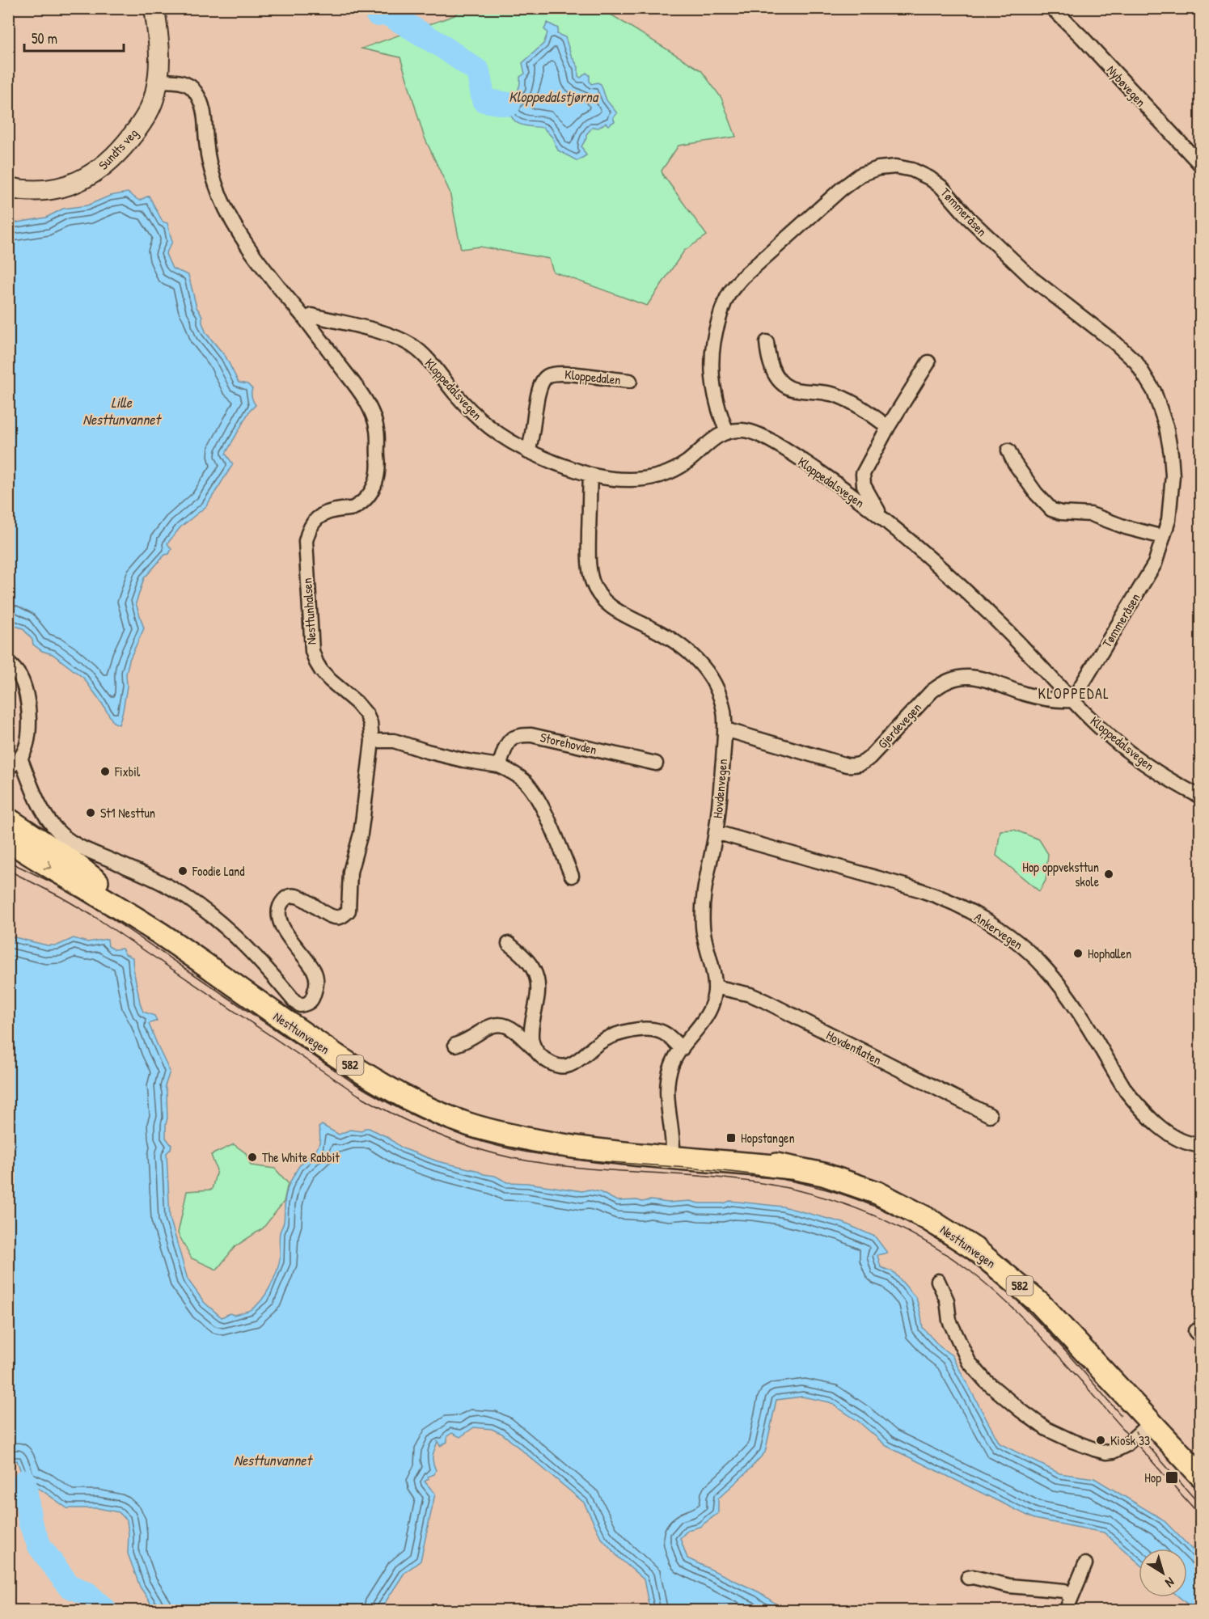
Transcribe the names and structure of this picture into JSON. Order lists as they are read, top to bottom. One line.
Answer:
{"streets":{"main road":["Nesttunvegen","582"],"street":["Nybøvegen","Sundts veg","Tømmeråsen","Kloppedalen","Kloppedalsvegen","Nesttunhalsen","Gjerdevegen","Storehovden","Hovdenvegen","Ankervegen","Hovdenflaten"]},"crossings":[["Tømmeråsen","Kloppedalsvegen"],["Tømmeråsen","Gjerdevegen"],["Kloppedalen","Kloppedalsvegen"],["Kloppedalsvegen","Nesttunhalsen"],["Kloppedalsvegen","Gjerdevegen"],["Kloppedalsvegen","Hovdenvegen"],["Gjerdevegen","Hovdenvegen"],["Hovdenvegen","Ankervegen"],["Hovdenvegen","Nesttunvegen"],["Hovdenvegen","Hovdenflaten"]],"districts":["KLOPPEDAL"],"water":["Kloppedalstjørna","Lille Nesttunvannet","Nesttunvannet"],"places":{"other":["Fixbil","St1 Nesttun","Foodie Land","Hop oppveksttun skole","Hophallen","The White Rabbit","Kiosk 33"],"transit":["Hopstangen","Hop"]},"scale_bar":"50 m","north":"bottom right"}
